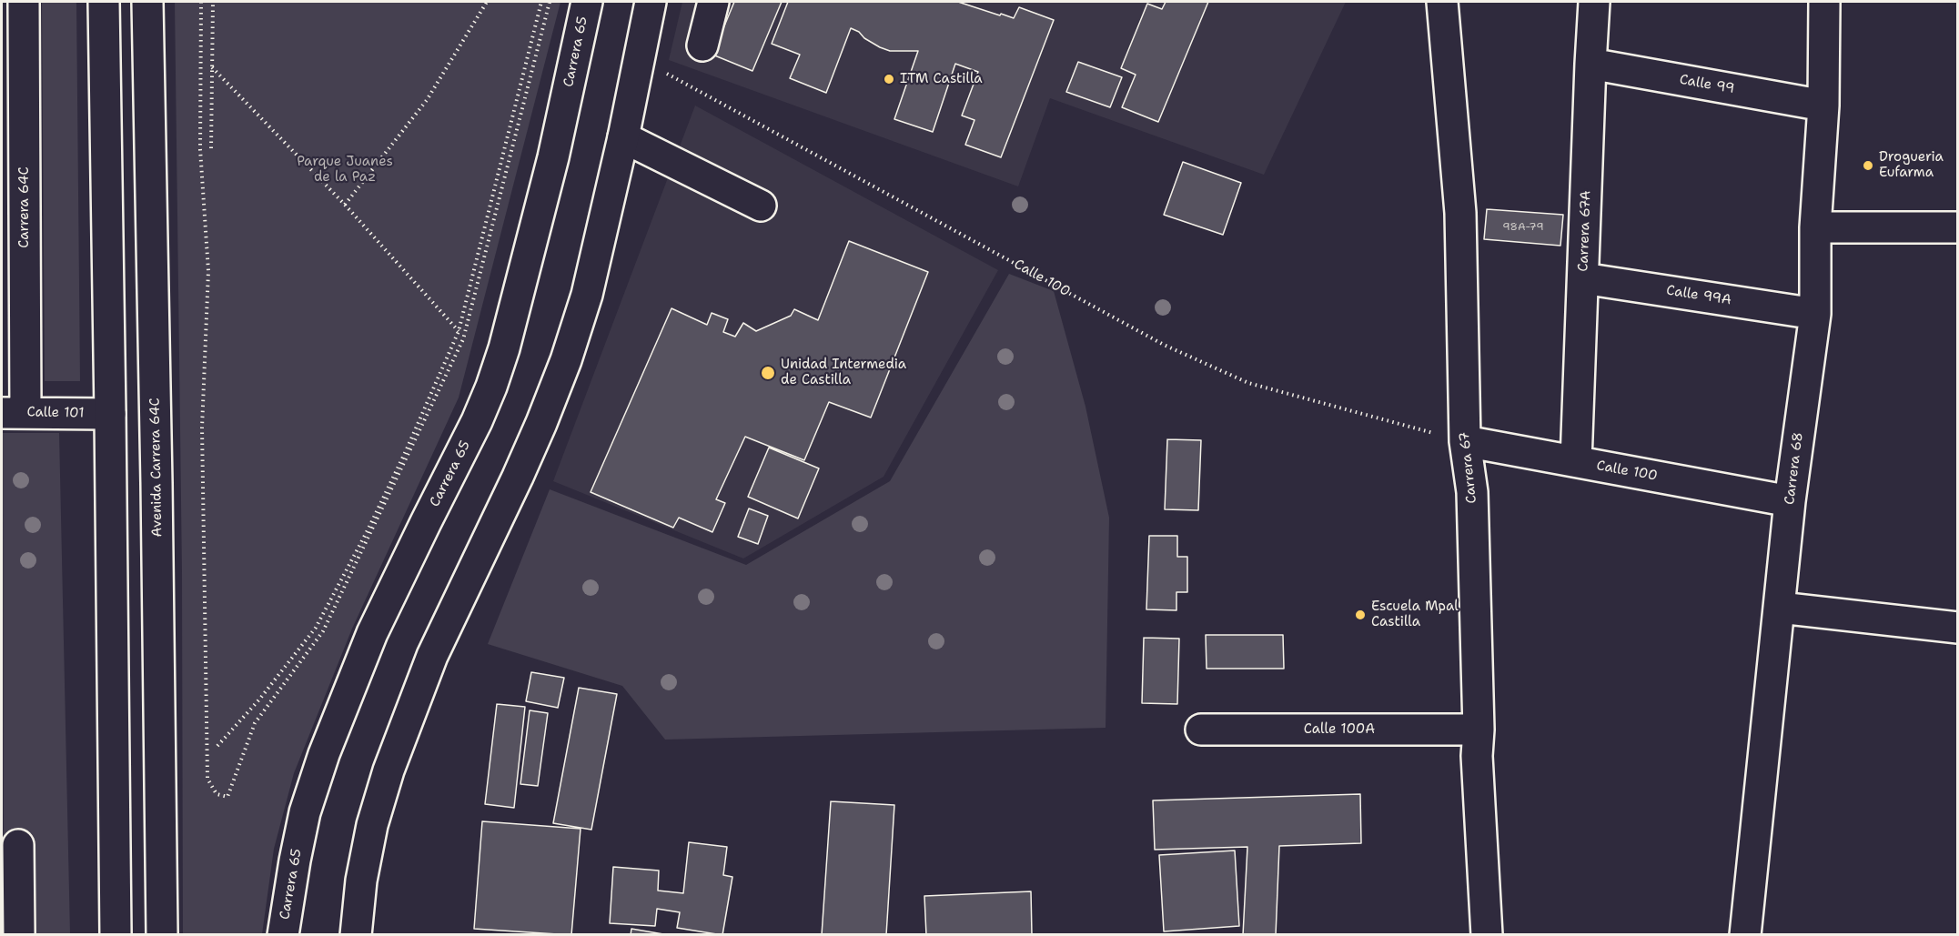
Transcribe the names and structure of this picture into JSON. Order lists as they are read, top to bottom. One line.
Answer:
{"streets":{"street":["Carrera 65","Calle 99","Carrera 64C","Carrera 67A","Calle 100","Calle 99A","Calle 101","Avenida Carrera 64C","Carrera 67","Carrera 68","Calle 100A"]},"crossings":[["Calle 99","Carrera 67A"],["Calle 99","Carrera 68"],["Carrera 64C","Calle 101"],["Carrera 67A","Calle 100"],["Carrera 67A","Calle 99A"],["Calle 100","Carrera 67"],["Calle 100","Carrera 68"],["Calle 99A","Carrera 68"],["Carrera 67","Calle 100A"]],"parks":["Parque Juanes de la Paz"],"places":["ITM Castilla","Drogueria Eufarma","Unidad Intermedia de Castilla","Escuela Mpal Castilla"],"house_numbers":["98A-79"]}
